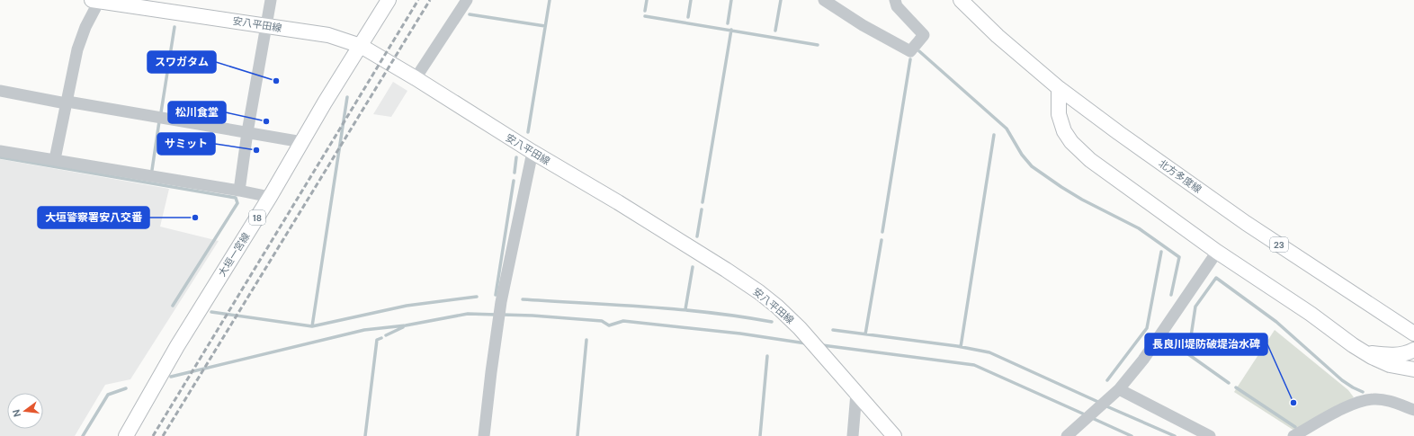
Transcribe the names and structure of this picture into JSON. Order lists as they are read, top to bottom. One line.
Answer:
{"streets":{"main road":["安八平田線","北方多度線","18","23","大垣一宮線"]},"crossings":[["安八平田線","大垣一宮線"]],"places":["スワガタム","松川食堂","サミット","大垣警察署安八交番","長良川堤防破堤治水碑"],"north":"left"}
